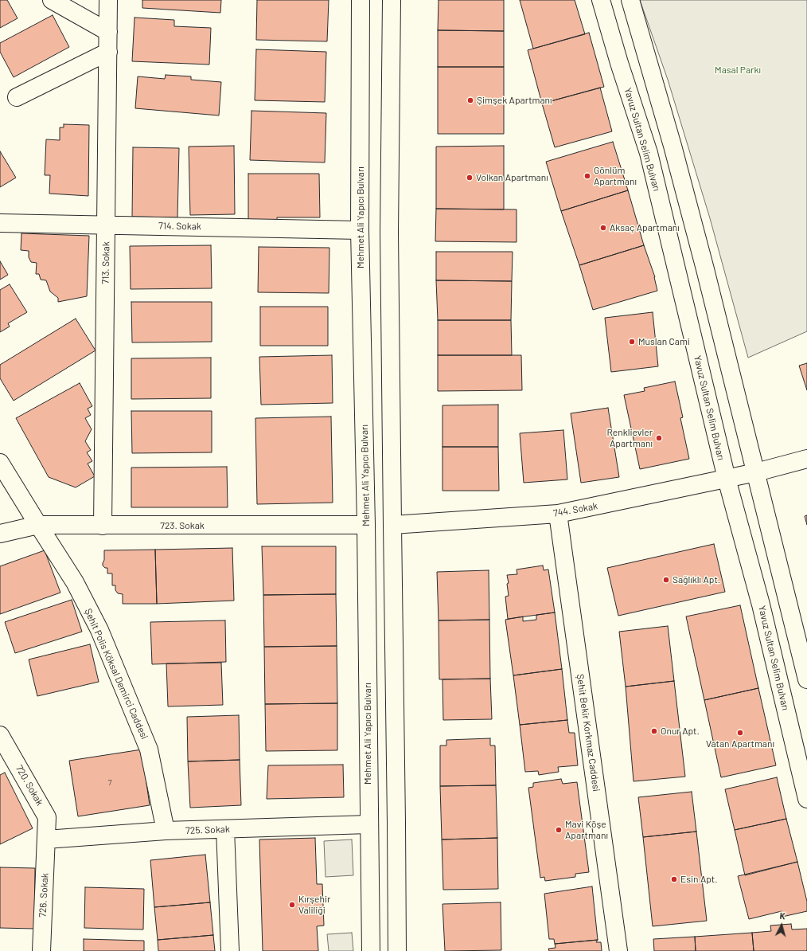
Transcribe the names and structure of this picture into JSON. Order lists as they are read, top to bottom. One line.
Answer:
{"streets":{"main road":["Yavuz Sultan Selim Bulvarı","Mehmet Ali Yapıcı Bulvarı","714. Sokak","713. Sokak","744. Sokak","723. Sokak","Şehit Polis Köksal Demirci Caddesi","Şehit Bekir Korkmaz Caddesi","720. Sokak","725. Sokak","726. Sokak"]},"crossings":[["Yavuz Sultan Selim Bulvarı","744. Sokak"],["Mehmet Ali Yapıcı Bulvarı","714. Sokak"],["Mehmet Ali Yapıcı Bulvarı","723. Sokak"],["Mehmet Ali Yapıcı Bulvarı","725. Sokak"],["714. Sokak","713. Sokak"],["713. Sokak","723. Sokak"],["744. Sokak","Şehit Bekir Korkmaz Caddesi"],["723. Sokak","Şehit Polis Köksal Demirci Caddesi"],["Şehit Polis Köksal Demirci Caddesi","725. Sokak"],["720. Sokak","725. Sokak"],["720. Sokak","726. Sokak"],["725. Sokak","726. Sokak"]],"parks":["Masal Parkı"],"places":["Şimşek Apartmanı","Gönlüm Apartmanı","Volkan Apartmanı","Aksaç Apartmanı","Muslan Cami","Renklievler Apartmanı","Sağlıklı Apt.","Onur Apt.","Vatan Apartmanı","Mavi Köşe Apartmanı","Esin Apt.","Kırşehir Valiliği"],"house_numbers":["7"],"north":"top"}
